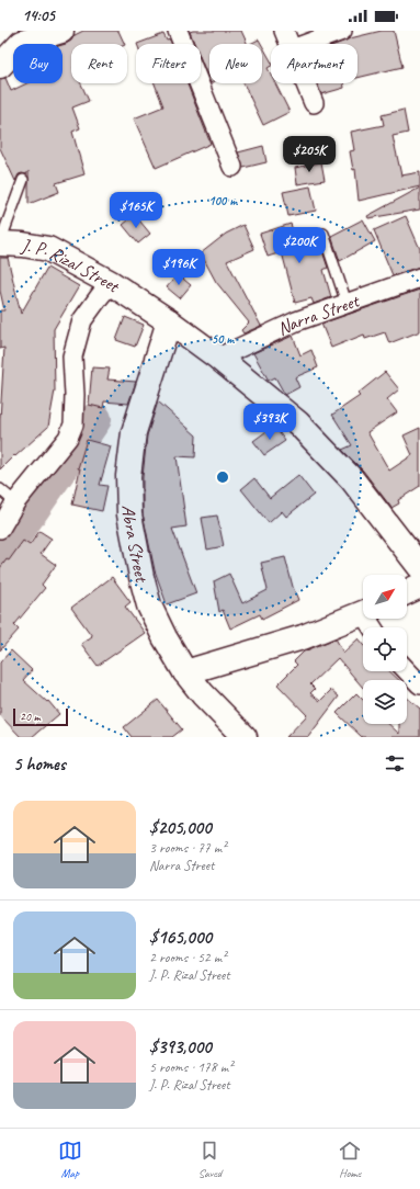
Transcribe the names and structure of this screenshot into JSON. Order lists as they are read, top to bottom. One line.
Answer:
{"streets":{"street":["J. P. Rizal Street","Narra Street","Abra Street"]},"crossings":[["J. P. Rizal Street","Narra Street"],["J. P. Rizal Street","Abra Street"]],"scale_bar":"20 m","north":"top right","page":{"status":"14:05","chip":["Buy","Rent","Filters","New","Apartment"],"price":["$205K","$165K","$200K","$196K","$393K"],"scale":"20 m","heading":"5 homes","list":[{"name":"$205,000","note":"3 rooms · 77 m² · Narra Street"},{"name":"$165,000","note":"2 rooms · 52 m² · J. P. Rizal Street"},{"name":"$393,000","note":"5 rooms · 178 m² · J. P. Rizal Street"}],"tabs":["Map","Saved","Home"]},"rings":["100 m","50 m"]}
